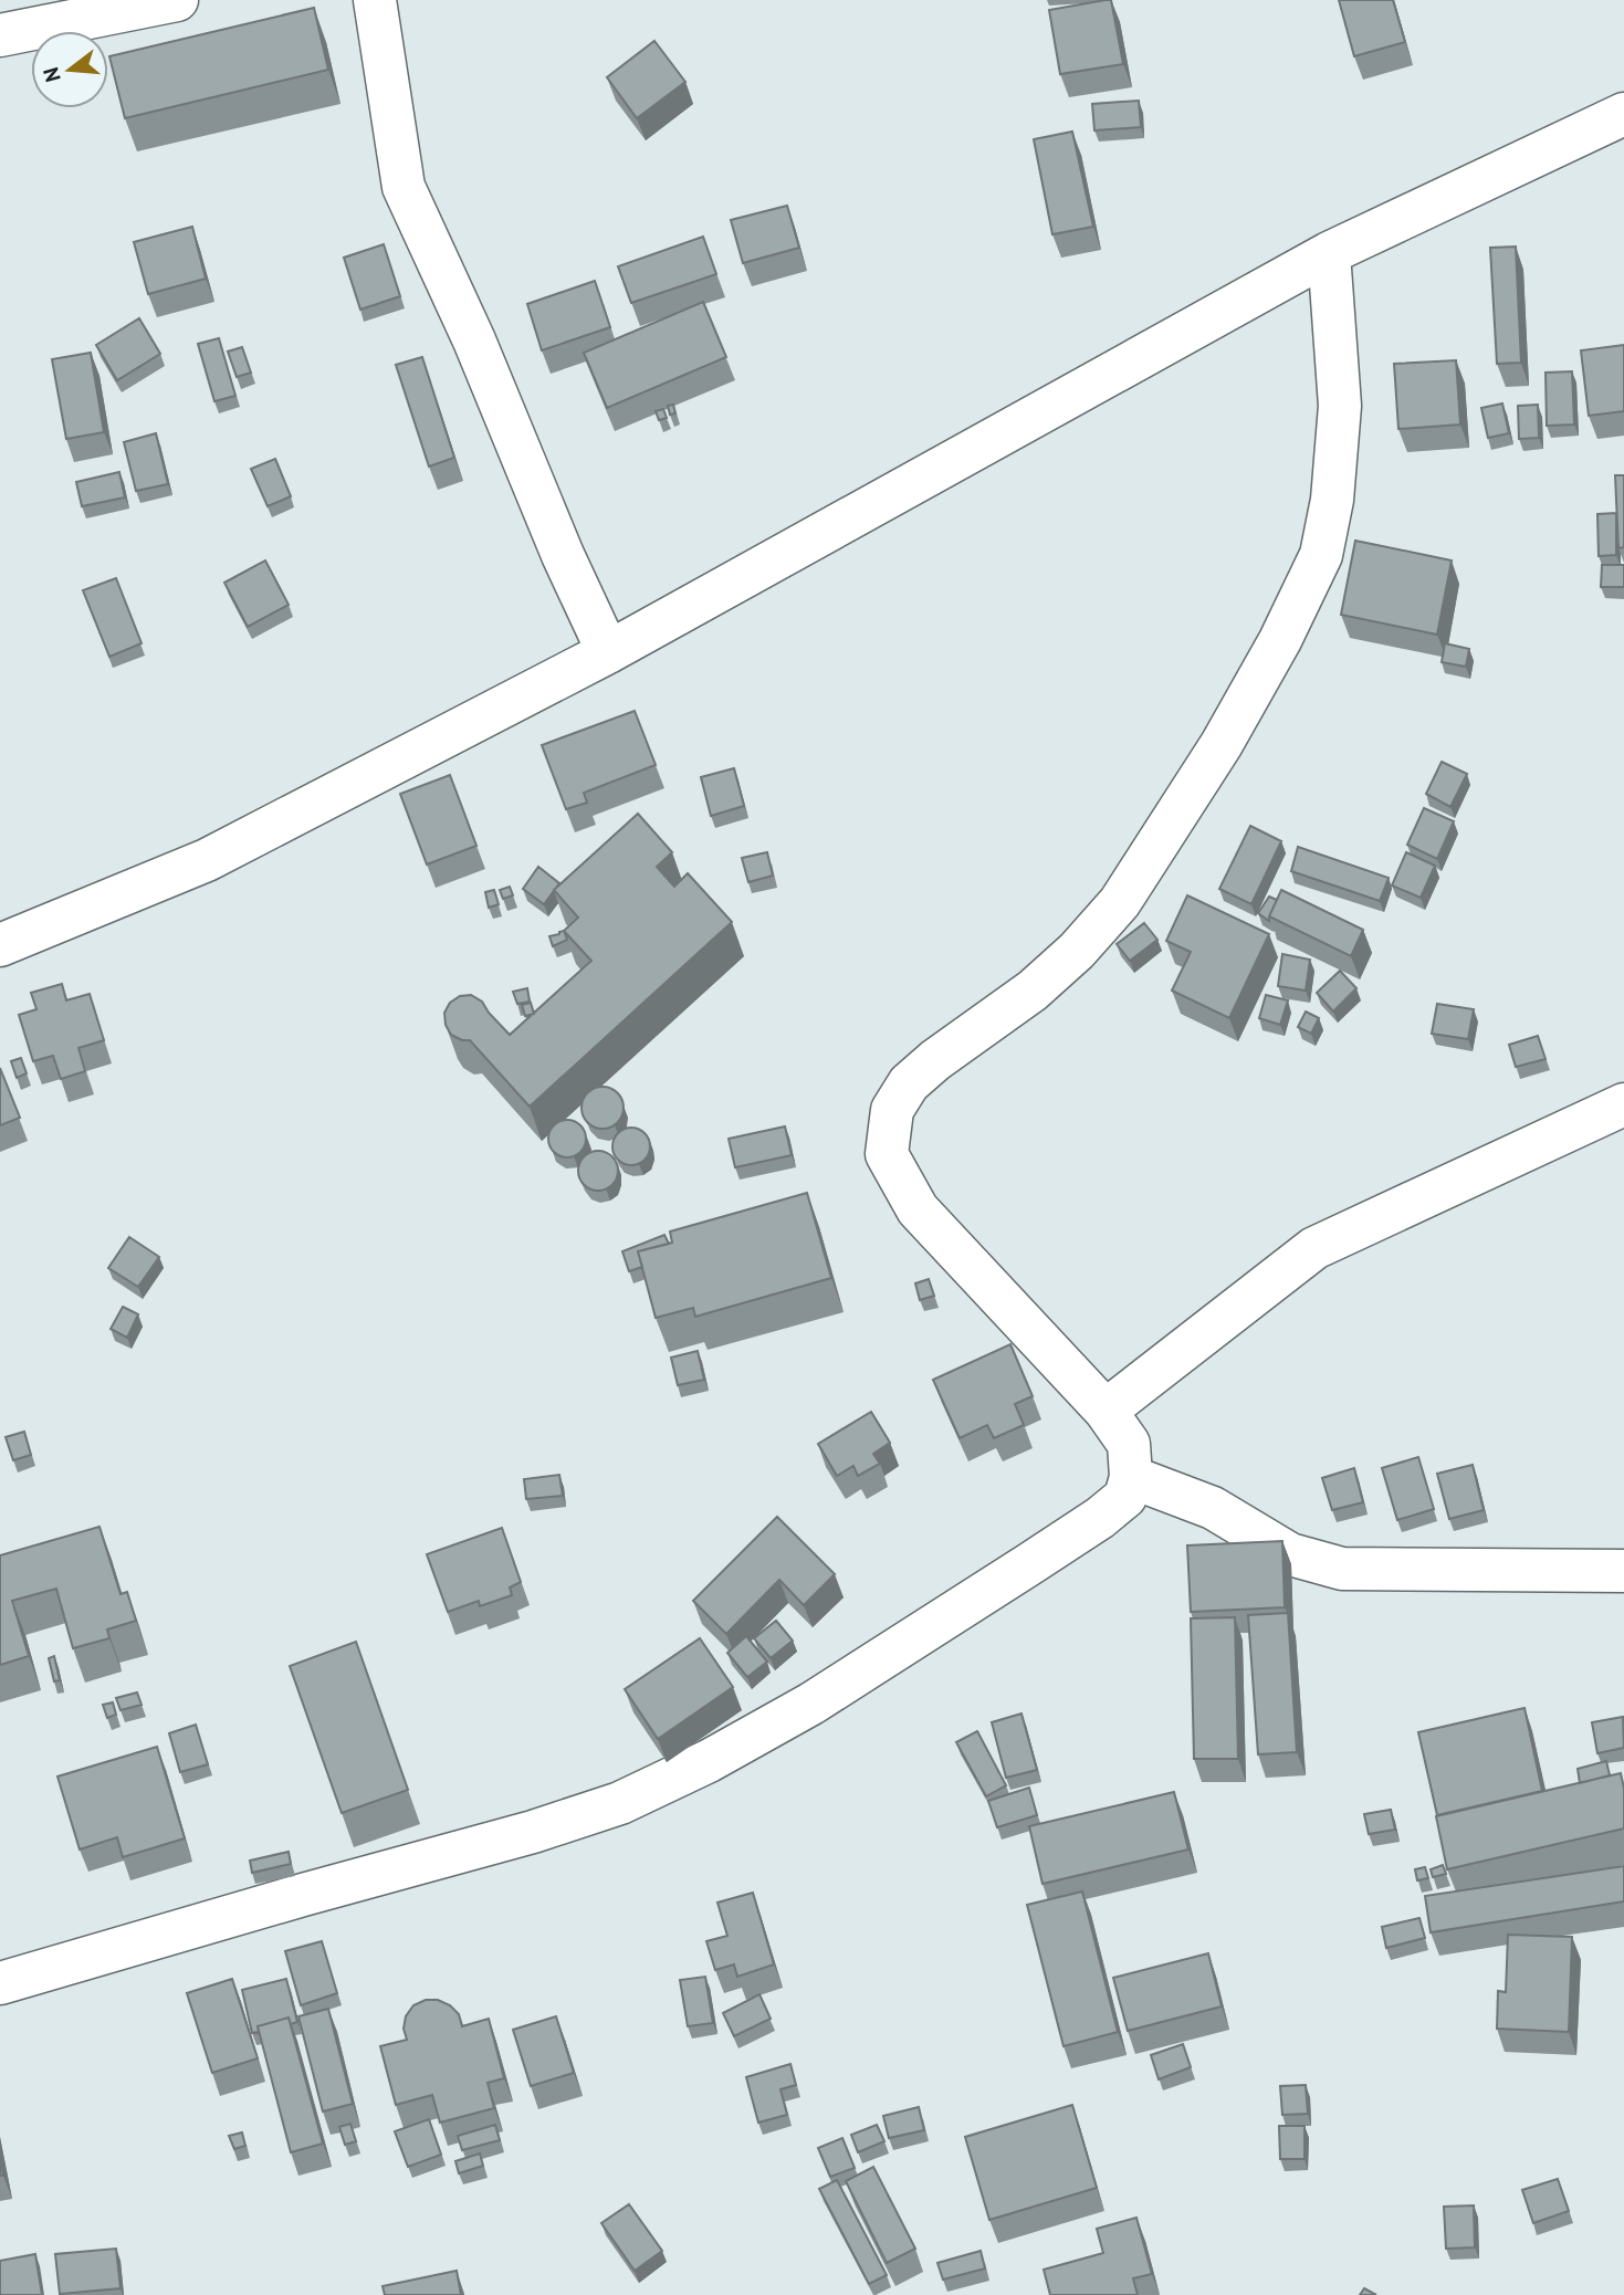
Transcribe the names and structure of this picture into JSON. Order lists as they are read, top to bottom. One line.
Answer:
{"north":"left"}
